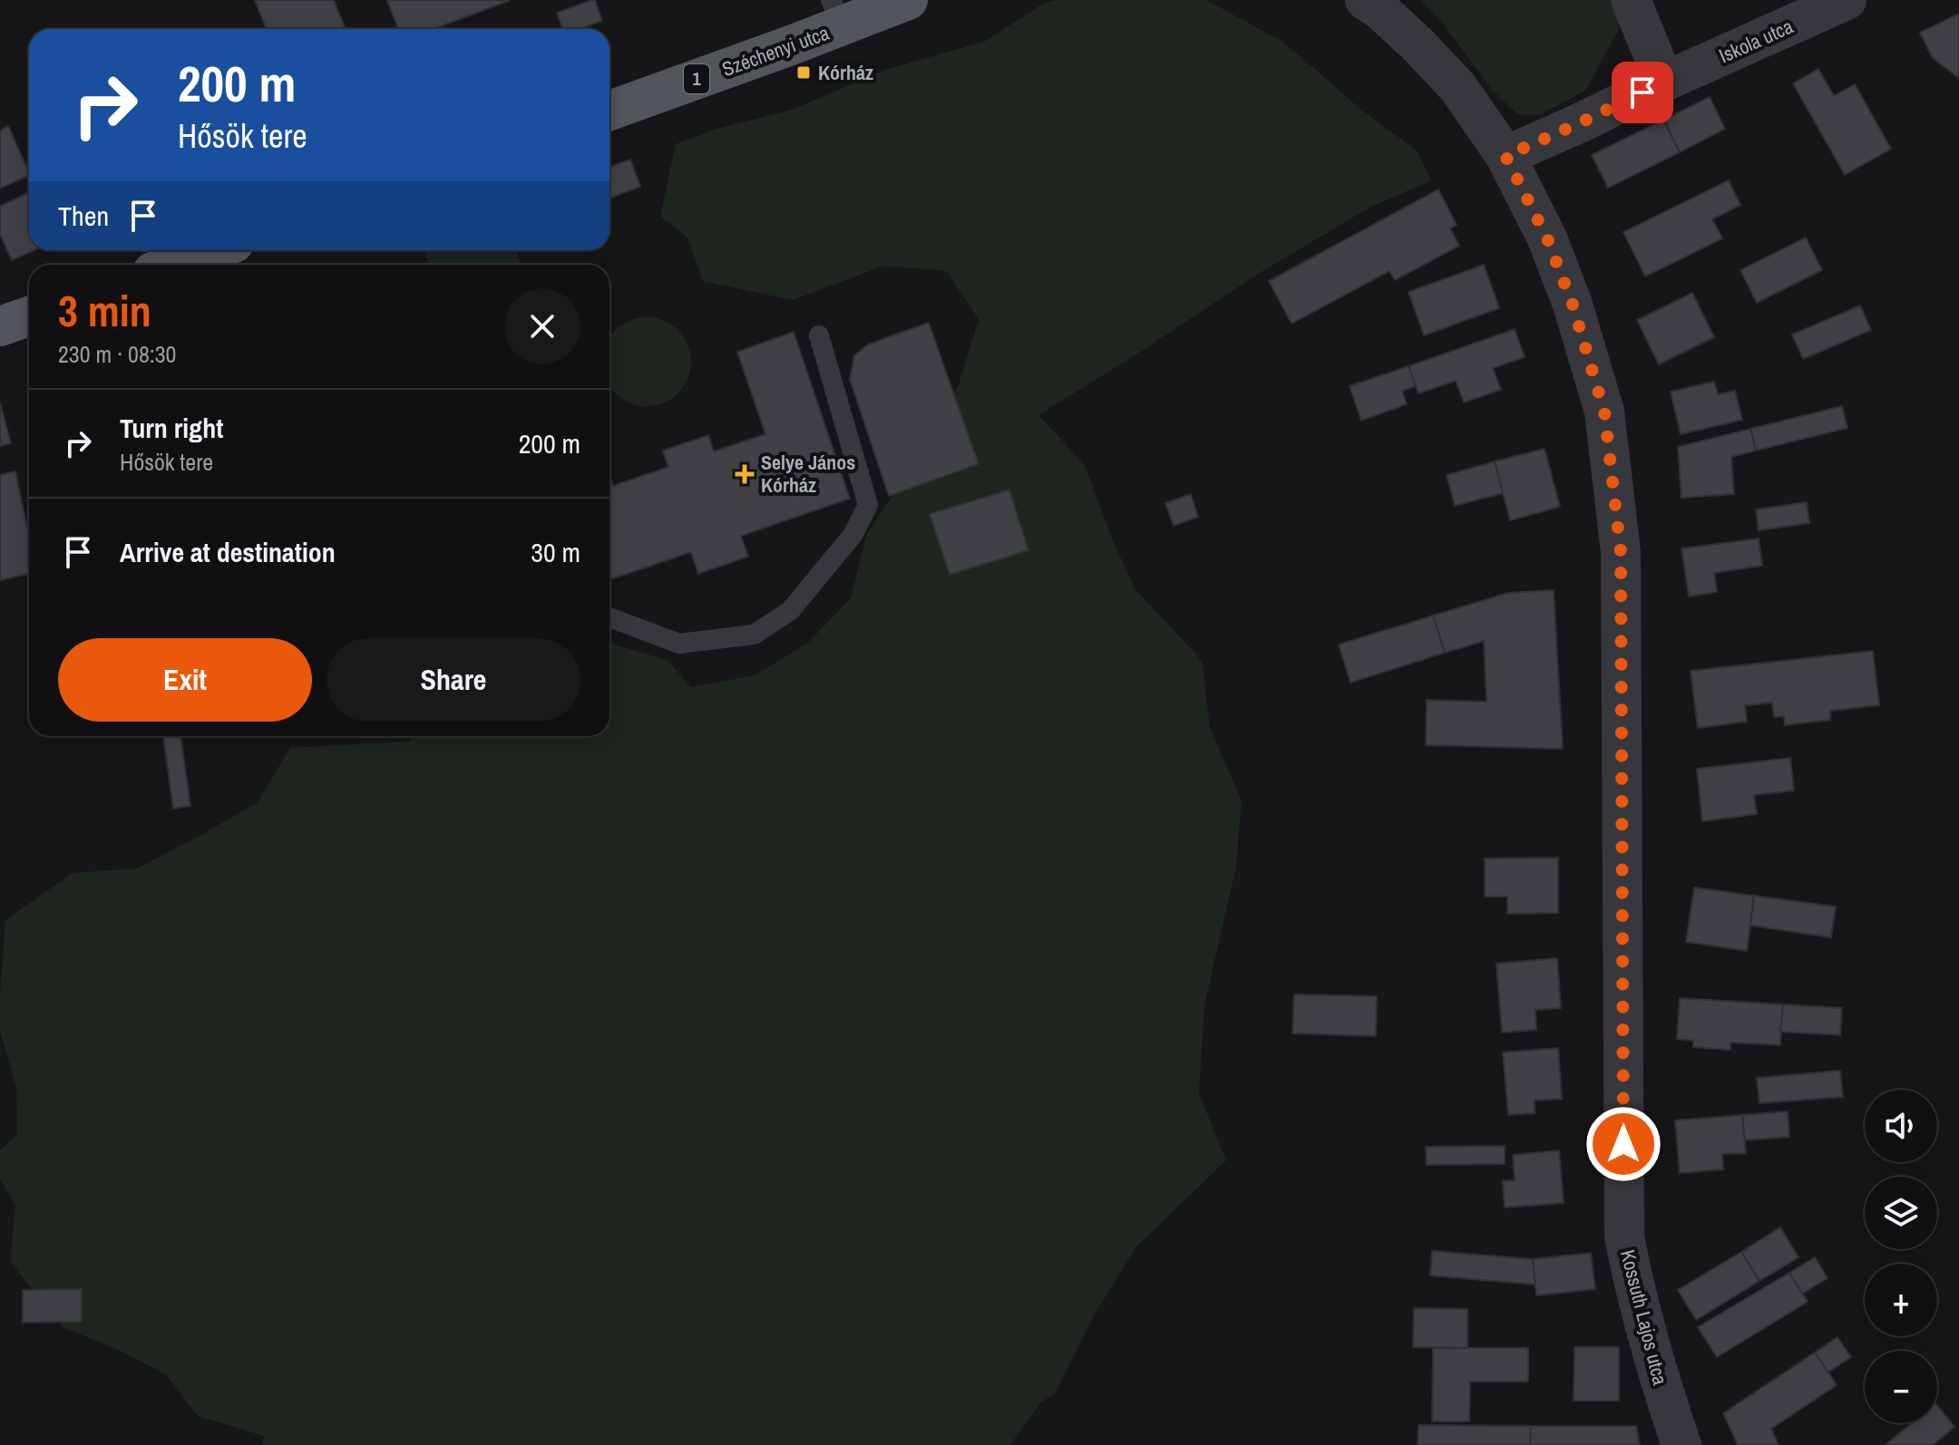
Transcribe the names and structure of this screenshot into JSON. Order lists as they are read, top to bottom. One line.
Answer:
{"streets":{"main road":["Széchenyi utca","1"],"street":["Iskola utca","Kossuth Lajos utca"]},"crossings":[["Iskola utca","Kossuth Lajos utca"]],"places":{"transit":["Kórház"],"health":["Selye János Kórház"]},"page":{"turn":["200 m","Hősök tere"],"then":"Then","heading":["3 min","230 m · 08:30"],"list":[{"name":"Turn right","note":"Hősök tere","value":"200 m"},{"name":"Arrive at destination","value":"30 m"}],"buttons":["Exit","Share"],"map_buttons":["+","−"]}}
